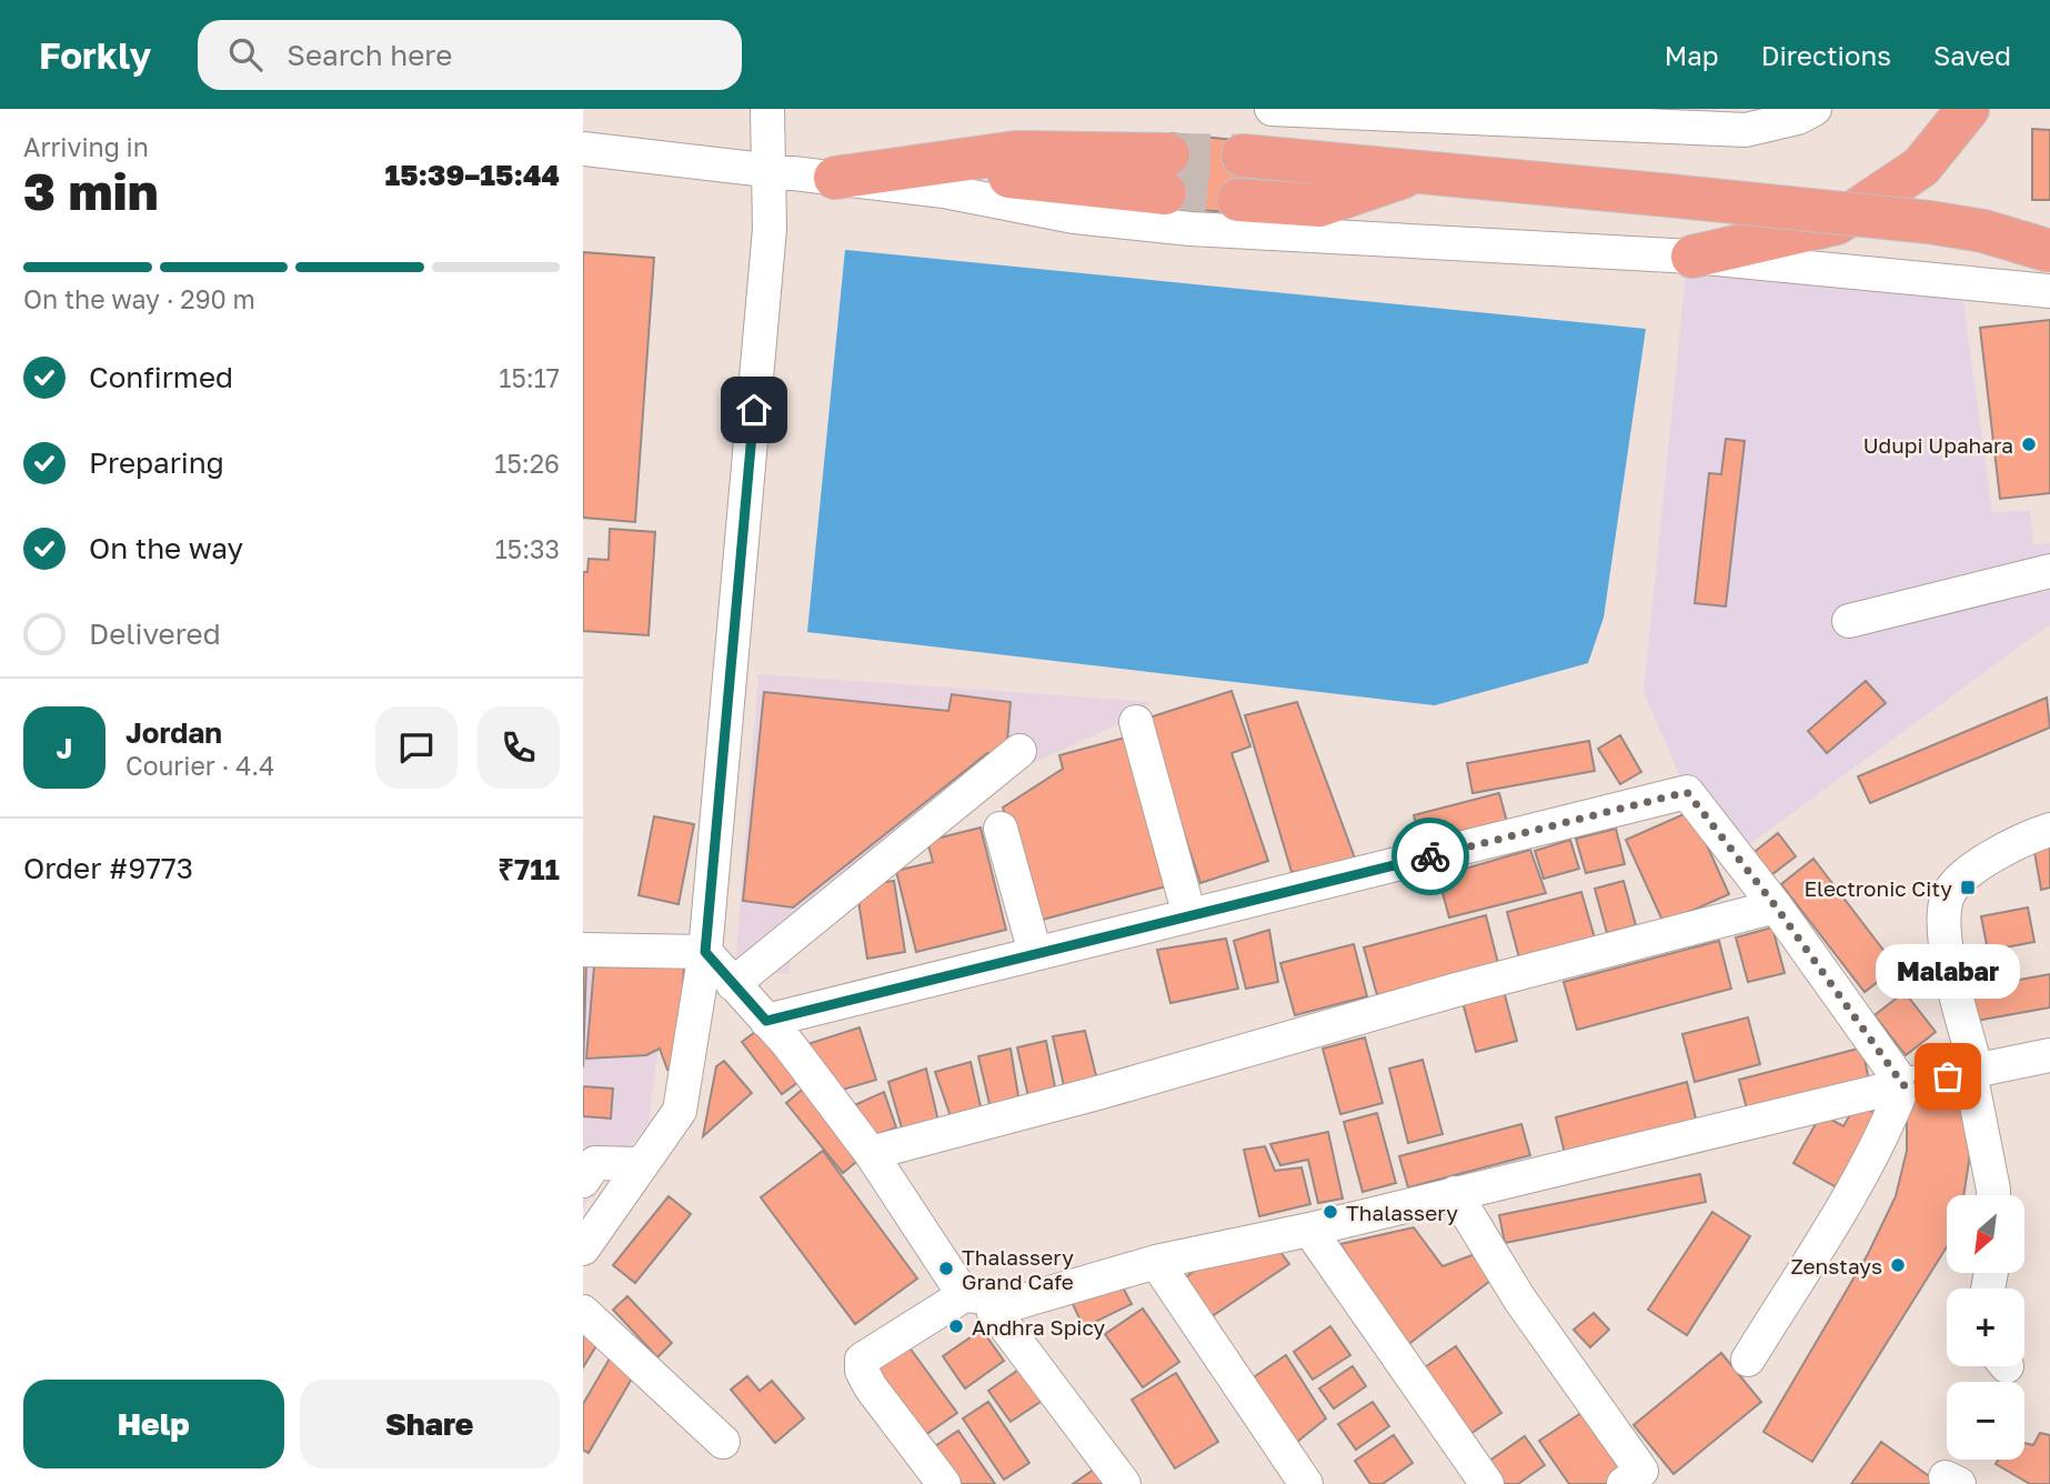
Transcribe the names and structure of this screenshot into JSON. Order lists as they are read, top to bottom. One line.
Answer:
{"places":{"other":["Udupi Upahara","Malabar","Thalassery","Zenstays","Thalassery Grand Cafe","Andhra Spicy"],"transit":["Electronic City"]},"north":"bottom left","page":{"header":"Forkly","search":"Search here","nav":["Map","Directions","Saved"],"heading":["3 min","Arriving in","15:39–15:44"],"panel":["Jordan","Courier · 4.4","Order #9773","₹711"],"bar":"On the way · 290 m","list":[["Confirmed","15:17"],["Preparing","15:26"],["On the way","15:33"],"Delivered"],"round":"J","bubble":"Malabar","map_buttons":["+","−"],"buttons":["Help","Share"]}}
